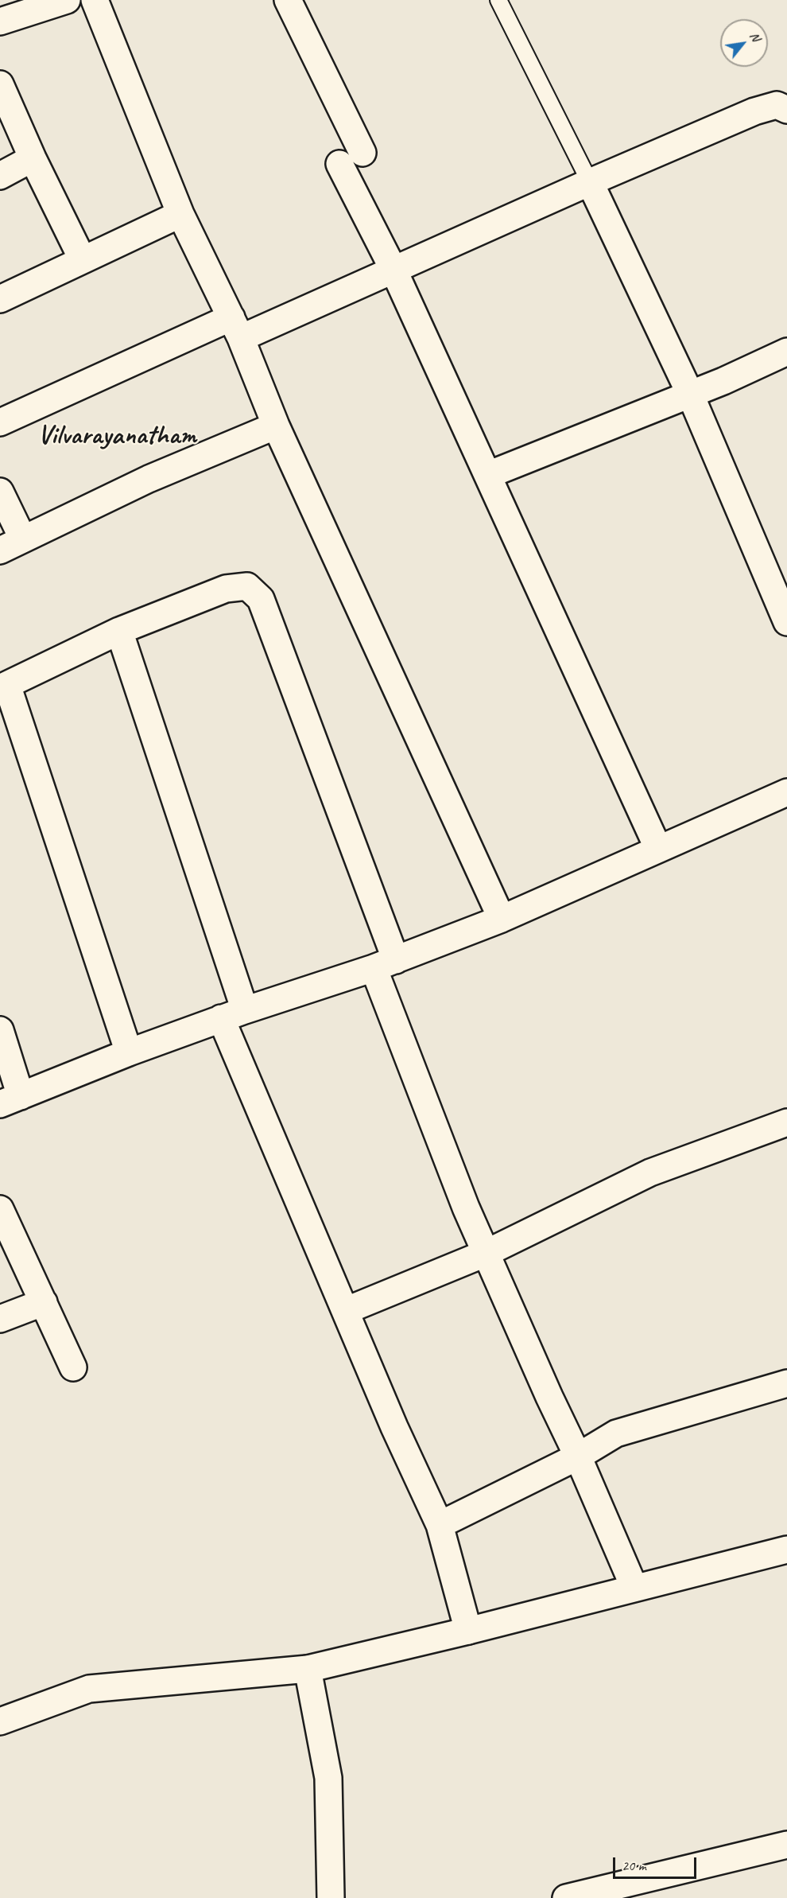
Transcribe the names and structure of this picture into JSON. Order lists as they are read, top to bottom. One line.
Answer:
{"districts":["Vilvarayanatham"],"scale_bar":"20 m","north":"top right"}
